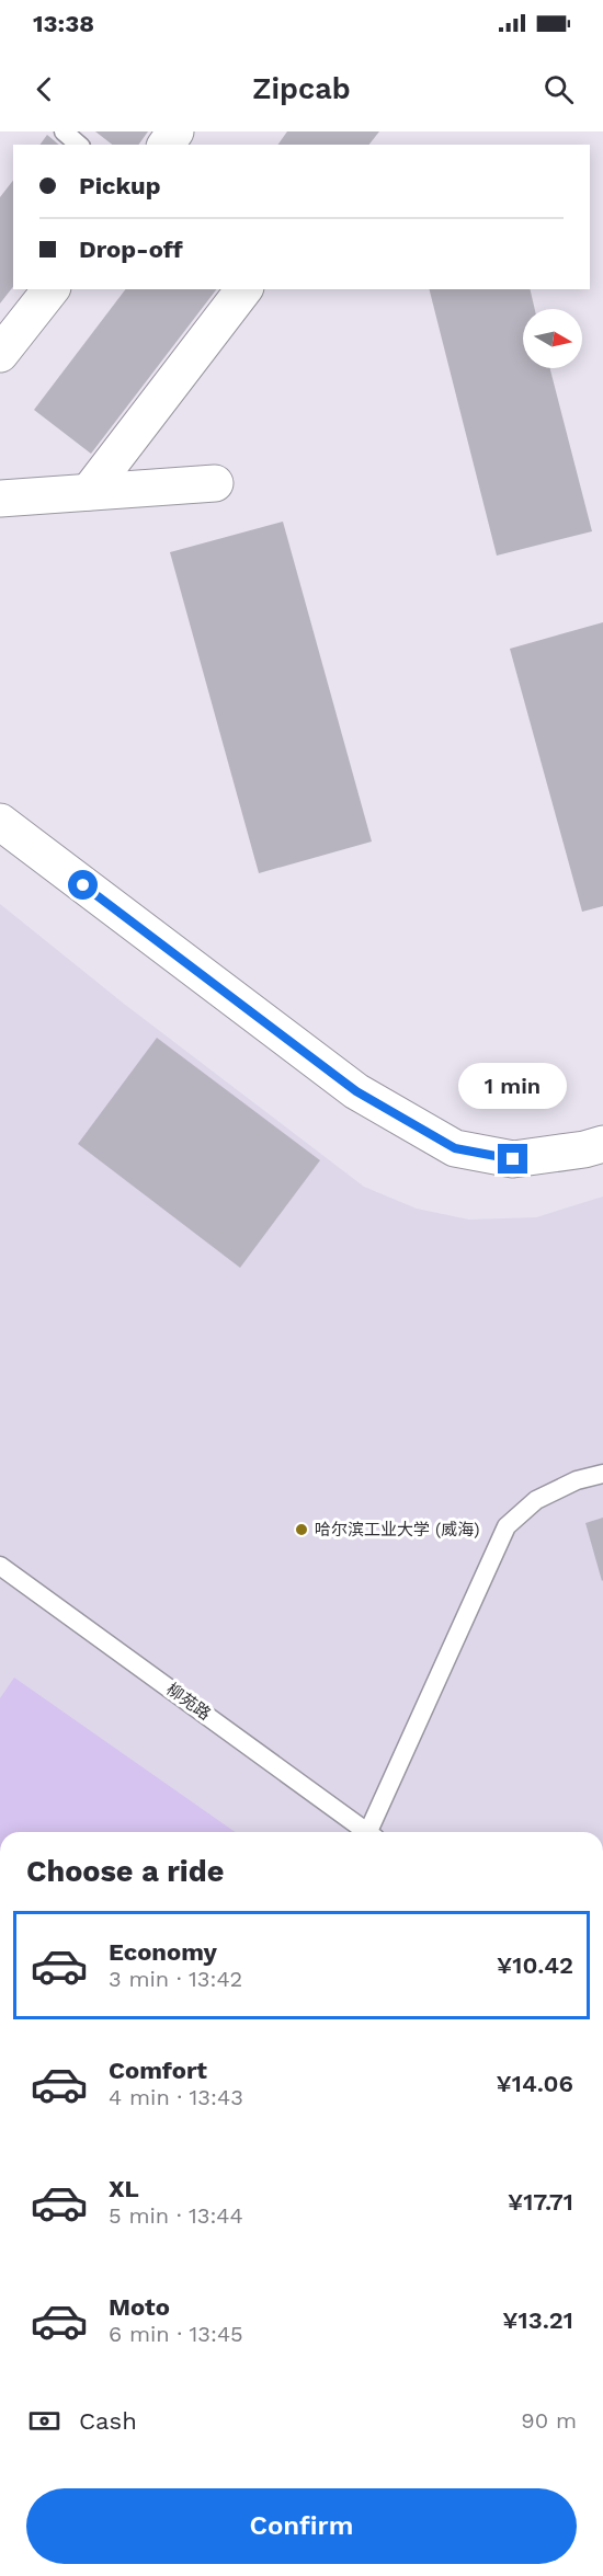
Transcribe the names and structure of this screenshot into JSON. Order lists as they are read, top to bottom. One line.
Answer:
{"streets":{"lane":["柳苑路"]},"places":["哈尔滨工业大学 (威海)"],"north":"right","page":{"status":"13:38","header":"Zipcab","banner":["Pickup","Drop-off"],"bubble":"1 min","heading":"Choose a ride","list":[{"name":"Economy","note":"3 min · 13:42","value":"¥10.42"},{"name":"Comfort","note":"4 min · 13:43","value":"¥14.06"},{"name":"XL","note":"5 min · 13:44","value":"¥17.71"},{"name":"Moto","note":"6 min · 13:45","value":"¥13.21"}],"pay":["Cash","90 m"],"buttons":"Confirm"}}
